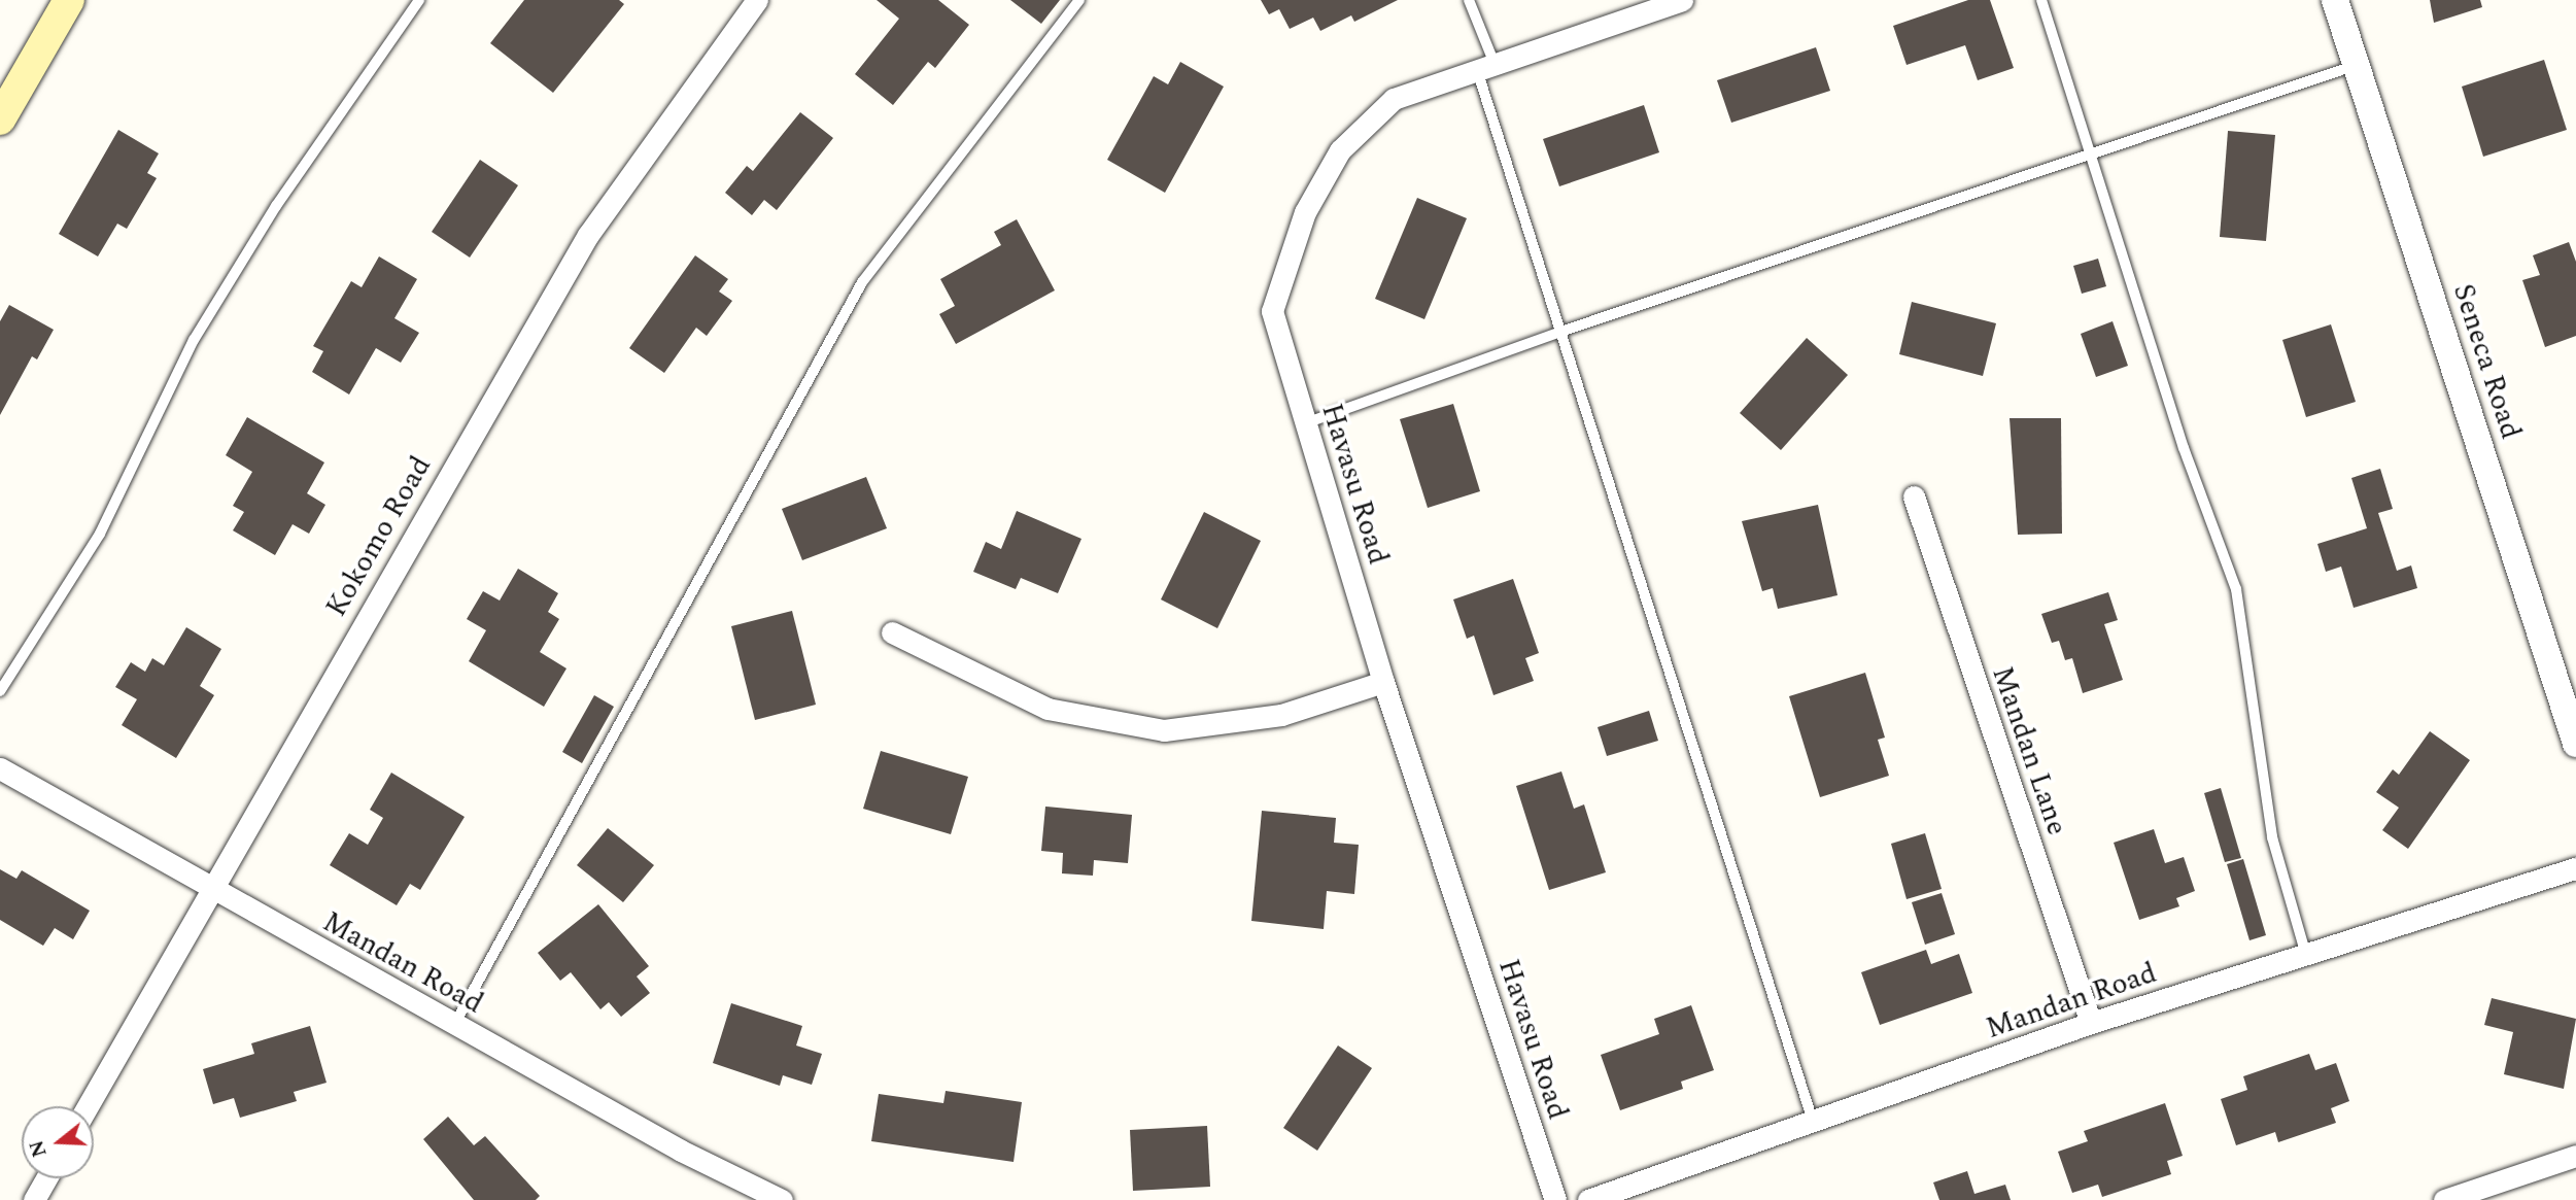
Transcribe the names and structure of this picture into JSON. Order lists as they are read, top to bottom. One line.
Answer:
{"streets":{"street":["Seneca Road","Havasu Road","Kokomo Road","Mandan Lane","Mandan Road"]},"crossings":[["Kokomo Road","Mandan Road"],["Mandan Lane","Mandan Road"]],"north":"left"}
